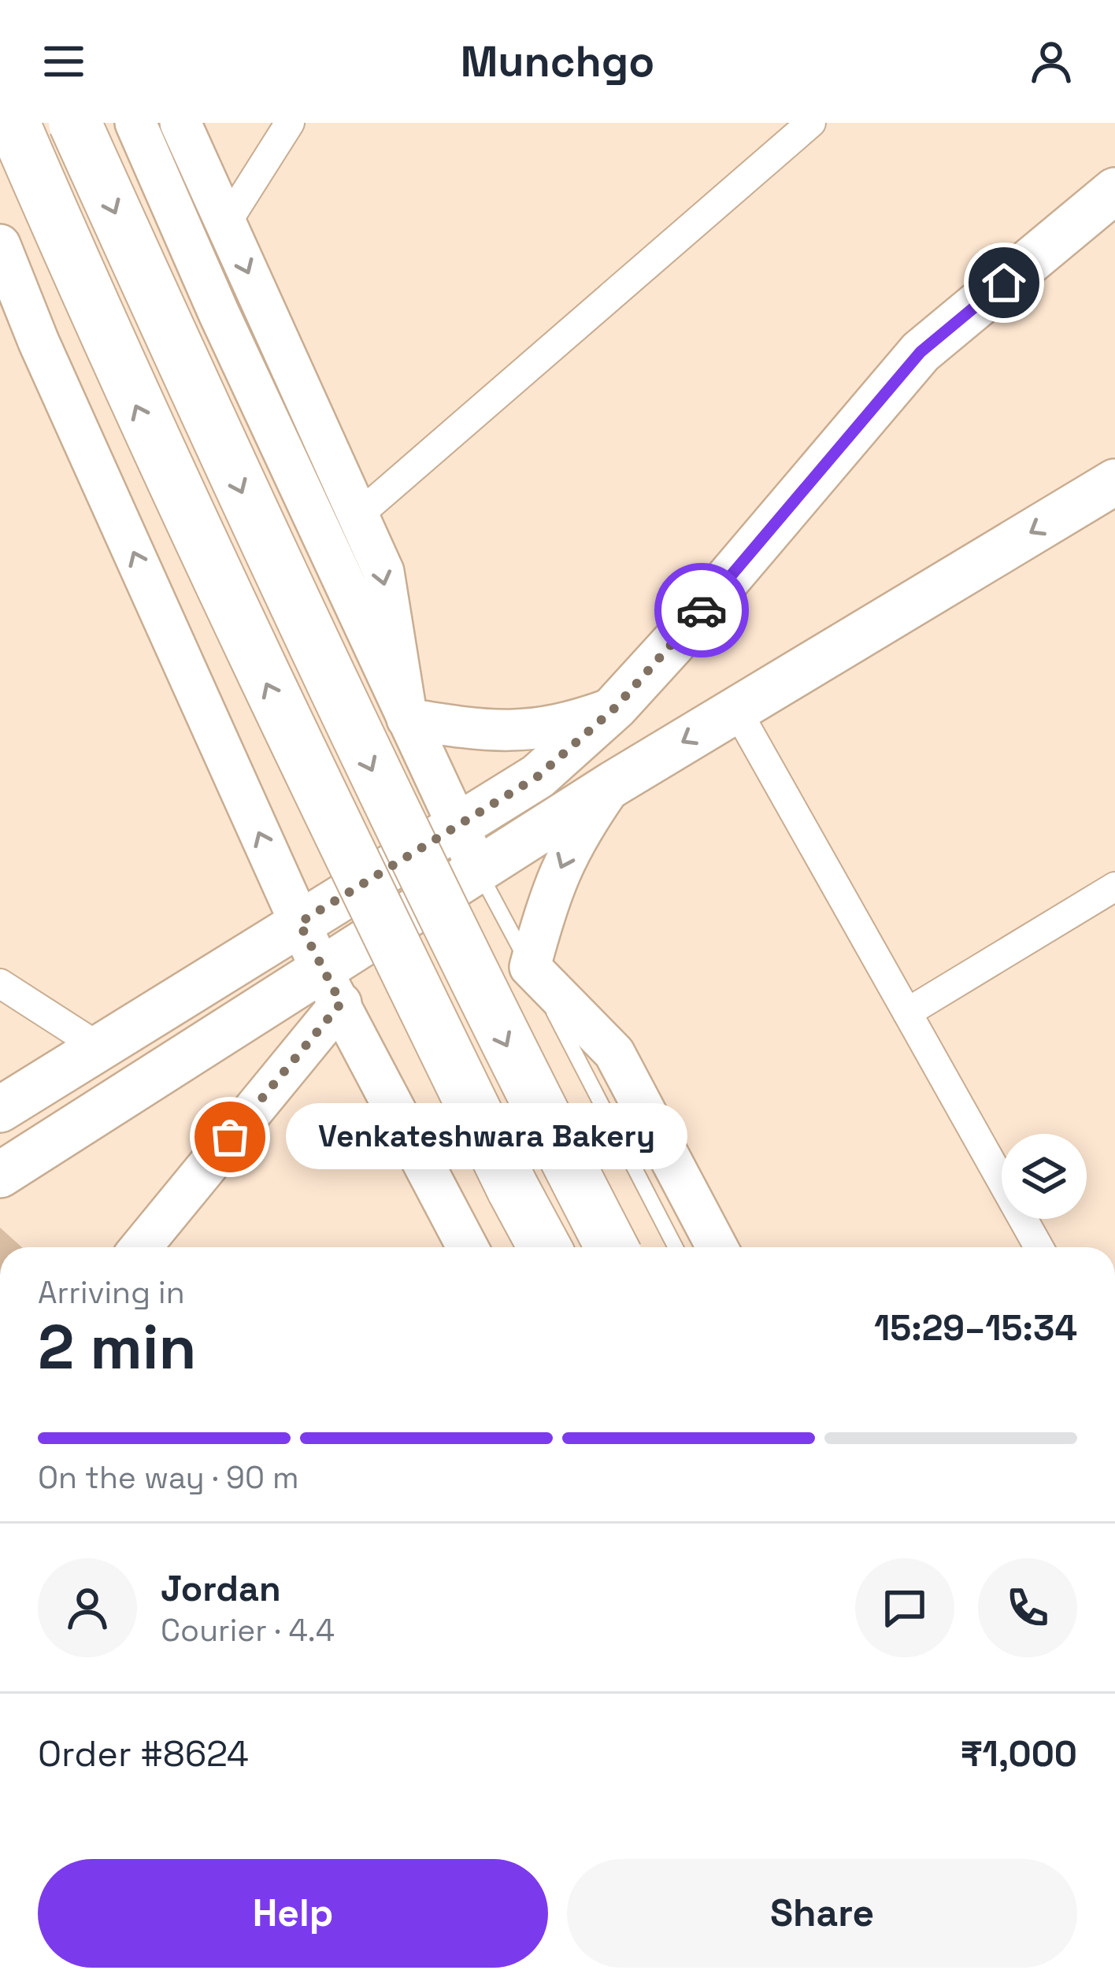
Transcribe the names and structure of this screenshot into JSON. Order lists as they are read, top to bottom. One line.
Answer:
{"places":["Venkateshwara Bakery"],"page":{"header":"Munchgo","bubble":"Venkateshwara Bakery","heading":["2 min","Arriving in","15:29–15:34"],"panel":["Jordan","Courier · 4.4","Order #8624","₹1,000"],"bar":"On the way · 90 m","buttons":["Help","Share"]}}
